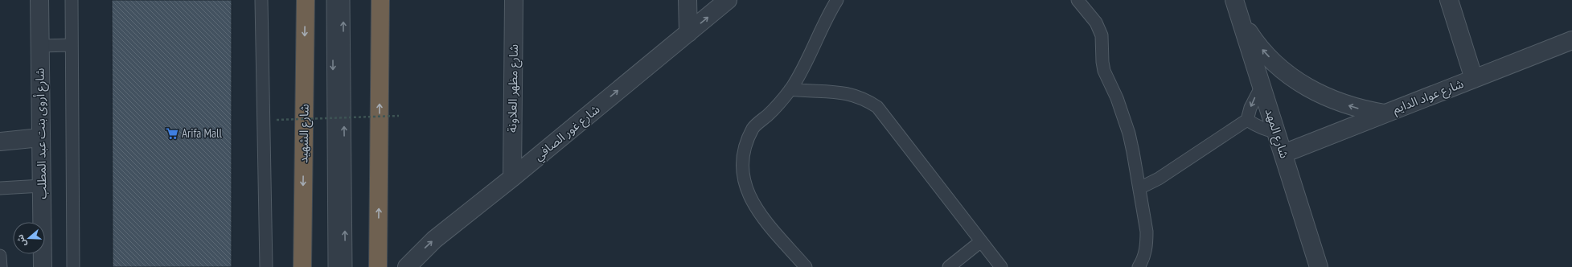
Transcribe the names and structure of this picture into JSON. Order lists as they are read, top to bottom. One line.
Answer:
{"streets":{"highway":["شارع الشهيد"],"street":["شارع مظهر العلاونة","شارع عواد الدايم","شارع غور الصافي","شارع أروى بنت عبد المطلب","شارع المهد"]},"crossings":[["شارع مظهر العلاونة","شارع غور الصافي"],["شارع عواد الدايم","شارع المهد"]],"one_way":["شارع غور الصافي"],"places":{"supermarket":["Arifa Mall"]},"north":"left"}
